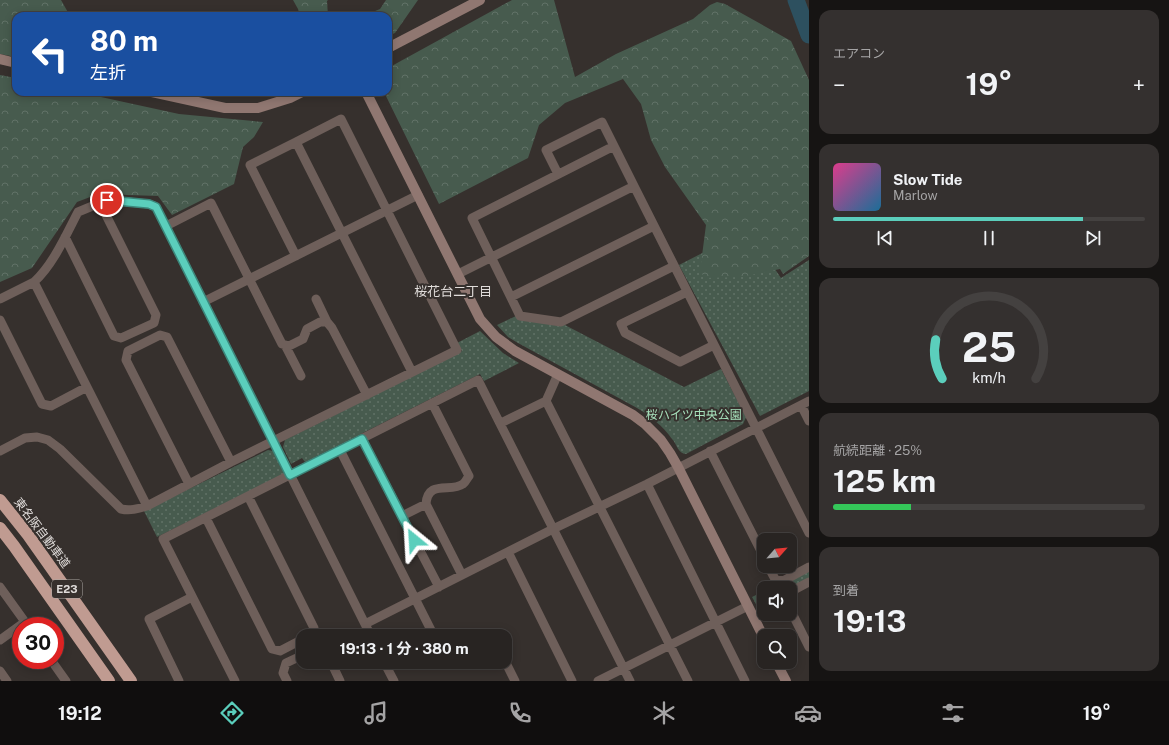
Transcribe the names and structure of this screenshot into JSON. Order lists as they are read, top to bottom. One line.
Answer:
{"streets":{"highway":["東名阪自動車道","E23"]},"districts":["桜花台二丁目"],"parks":["桜ハイツ中央公園"],"north":"top right","page":{"tile":["エアコン",["航続距離 · 25%","125 km"],["到着","19:13"]],"turn":["80 m","左折"],"heat":["−","19°","+"],"song":["Slow Tide","Marlow"],"limit":"30","trip":"19:13 · 1 分 · 380 m","tabs":["19:12","19°"],"gauge":["25","km/h"]}}
